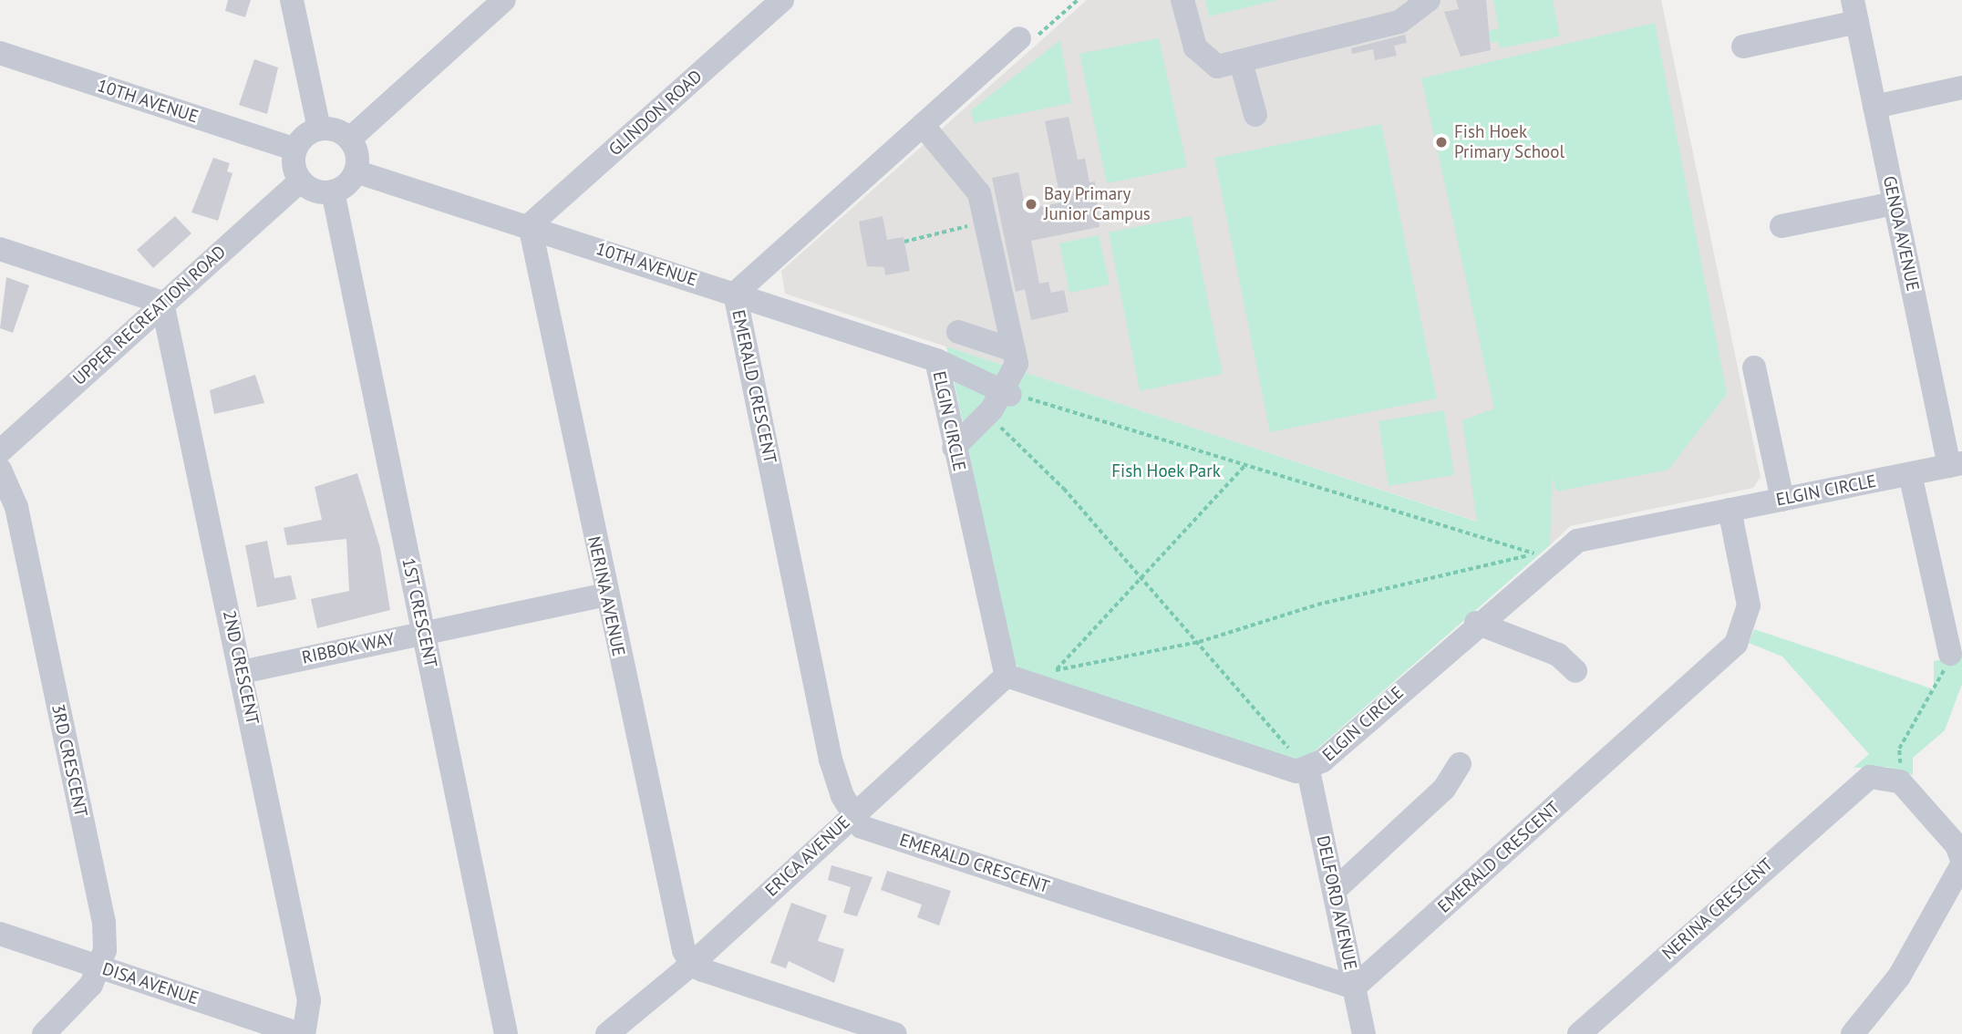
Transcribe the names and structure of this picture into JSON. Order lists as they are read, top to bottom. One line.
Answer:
{"streets":{"street":["10TH AVENUE","GLINDON ROAD","GENOA AVENUE","UPPER RECREATION ROAD","EMERALD CRESCENT","ELGIN CIRCLE","NERINA AVENUE","1ST CRESCENT","RIBBOK WAY","2ND CRESCENT","3RD CRESCENT","ERICA AVENUE","DELFORD AVENUE","NERINA CRESCENT","DISA AVENUE"]},"crossings":[["10TH AVENUE","GLINDON ROAD"],["10TH AVENUE","UPPER RECREATION ROAD"],["10TH AVENUE","EMERALD CRESCENT"],["10TH AVENUE","ELGIN CIRCLE"],["10TH AVENUE","NERINA AVENUE"],["10TH AVENUE","1ST CRESCENT"],["GLINDON ROAD","NERINA AVENUE"],["GENOA AVENUE","ELGIN CIRCLE"],["UPPER RECREATION ROAD","1ST CRESCENT"],["UPPER RECREATION ROAD","2ND CRESCENT"],["EMERALD CRESCENT","ELGIN CIRCLE"],["EMERALD CRESCENT","ERICA AVENUE"],["EMERALD CRESCENT","DELFORD AVENUE"],["ELGIN CIRCLE","ERICA AVENUE"],["ELGIN CIRCLE","DELFORD AVENUE"],["NERINA AVENUE","RIBBOK WAY"],["NERINA AVENUE","ERICA AVENUE"],["1ST CRESCENT","RIBBOK WAY"],["RIBBOK WAY","2ND CRESCENT"],["2ND CRESCENT","DISA AVENUE"],["3RD CRESCENT","DISA AVENUE"]],"parks":["Fish Hoek Park"],"places":["Fish Hoek Primary School","Bay Primary Junior Campus"]}
